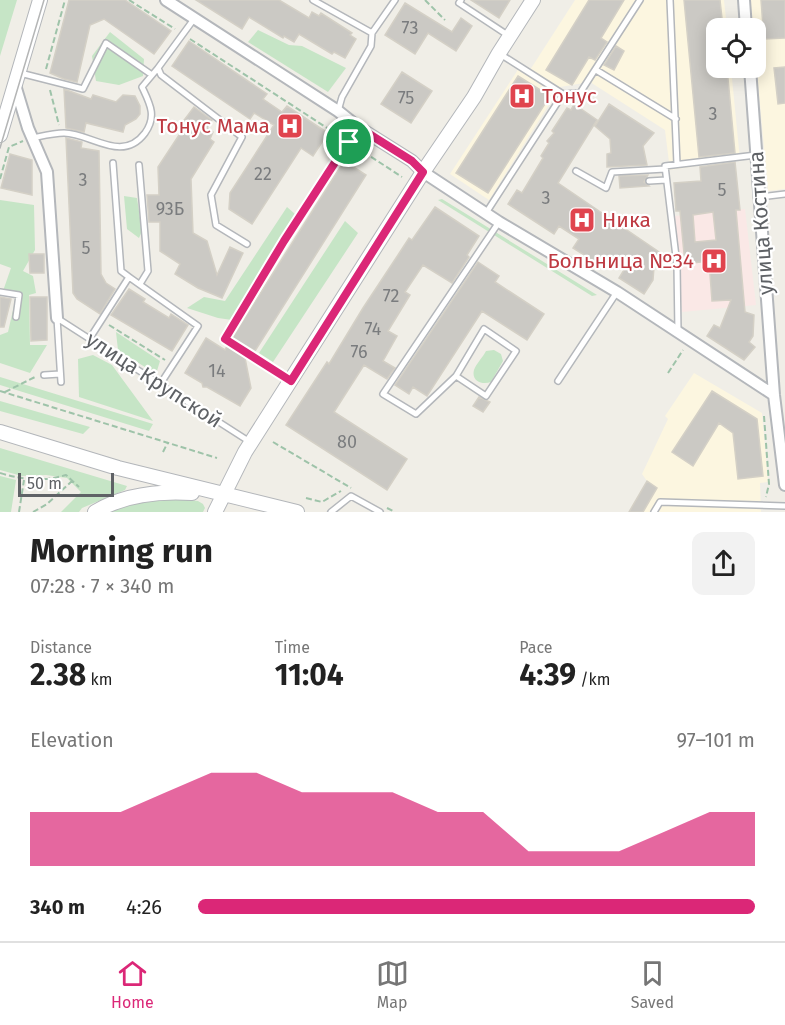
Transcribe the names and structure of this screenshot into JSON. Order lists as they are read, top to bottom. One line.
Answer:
{"streets":{"street":["улица Костина"],"lane":["улица Крупской"]},"places":{"hospital":["Тонус","Тонус Мама","Ника","Больница №34"]},"house_numbers":["73","75","3","22","3","5","3","93Б","5","72","74","76","14","80"],"scale_bar":"50 m","page":{"scale":"50 m","heading":["Morning run","07:28 · 7 × 340 m"],"stats":[["Distance","2.38 km"],["Time","11:04"],["Pace","4:39 /km"]],"chart":["Elevation","97–101 m"],"list":[{"name":"340 m","note":"4:26"}],"tabs":["Home","Map","Saved"]}}
